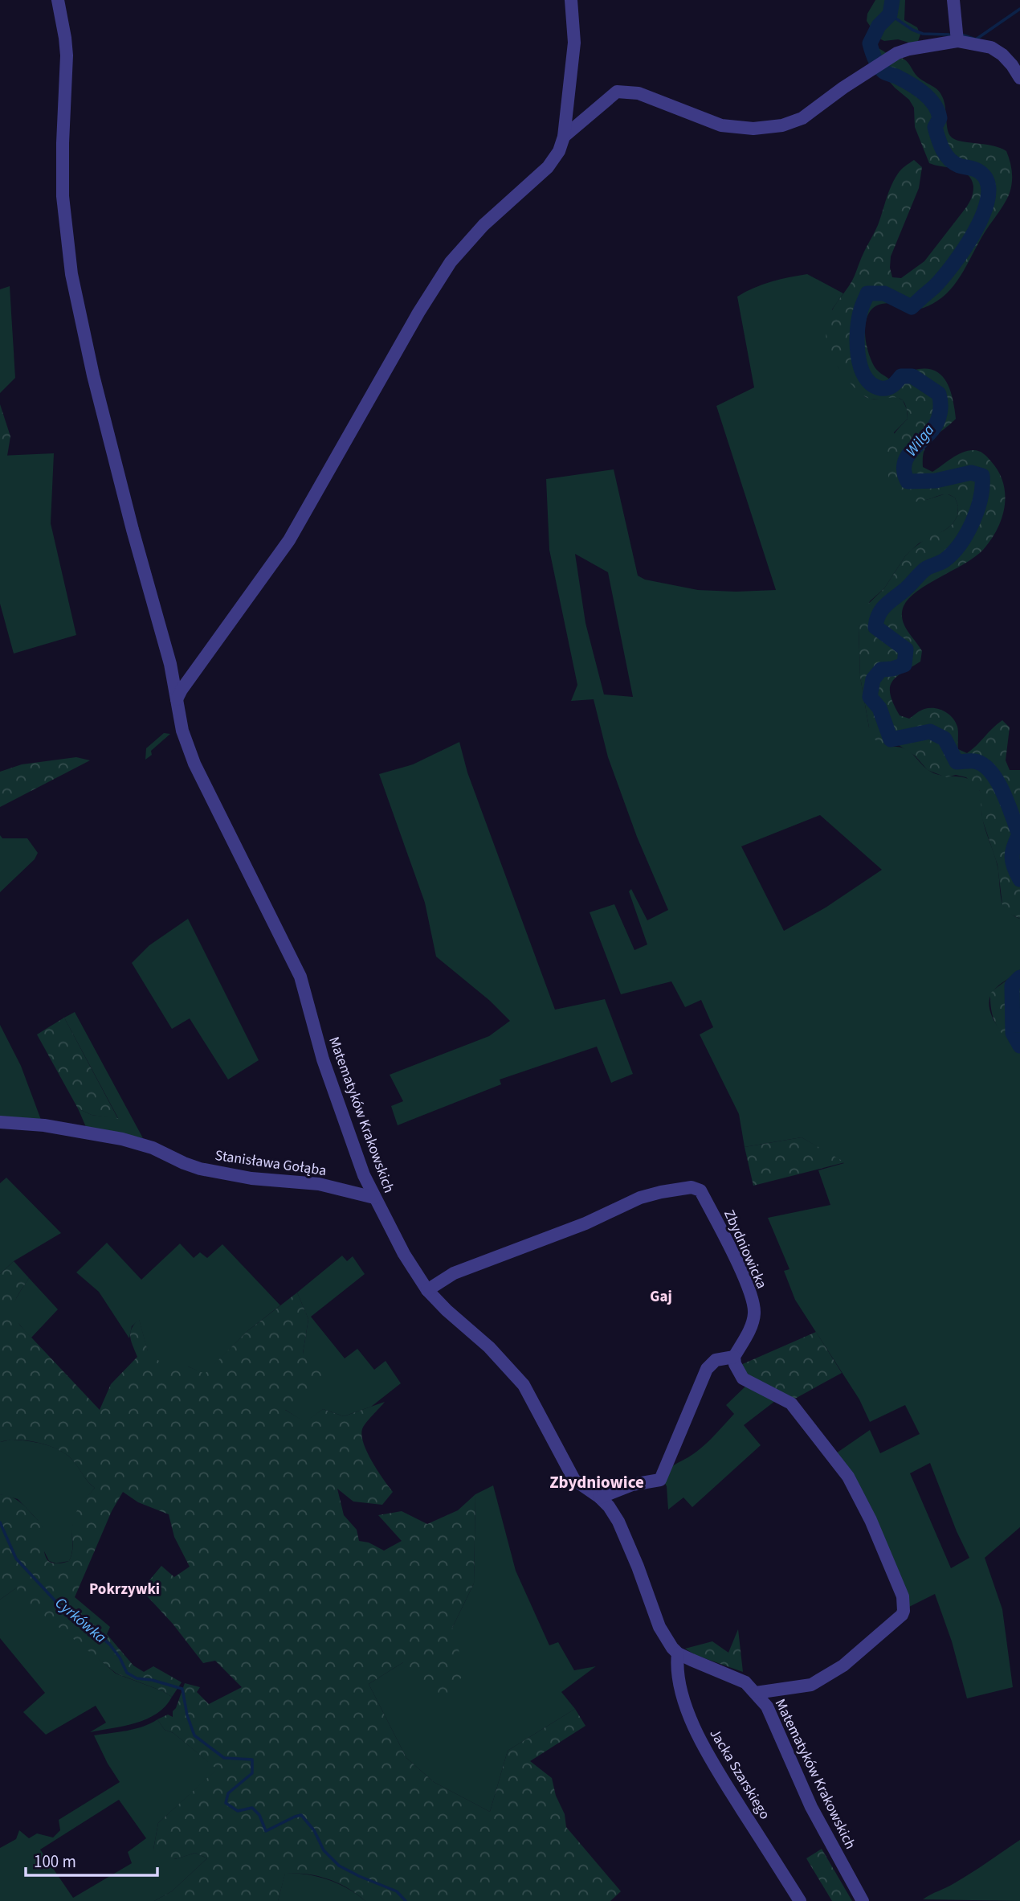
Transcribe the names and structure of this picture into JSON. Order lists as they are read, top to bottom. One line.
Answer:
{"streets":{"street":["Matematyków Krakowskich","Stanisława Gołąba","Zbydniowicka","Jacka Szarskiego"]},"crossings":[["Matematyków Krakowskich","Stanisława Gołąba"],["Matematyków Krakowskich","Zbydniowicka"],["Matematyków Krakowskich","Jacka Szarskiego"]],"districts":["Gaj","Zbydniowice","Pokrzywki"],"water":["Wilga","Cyrkówka"],"scale_bar":"100 m"}
